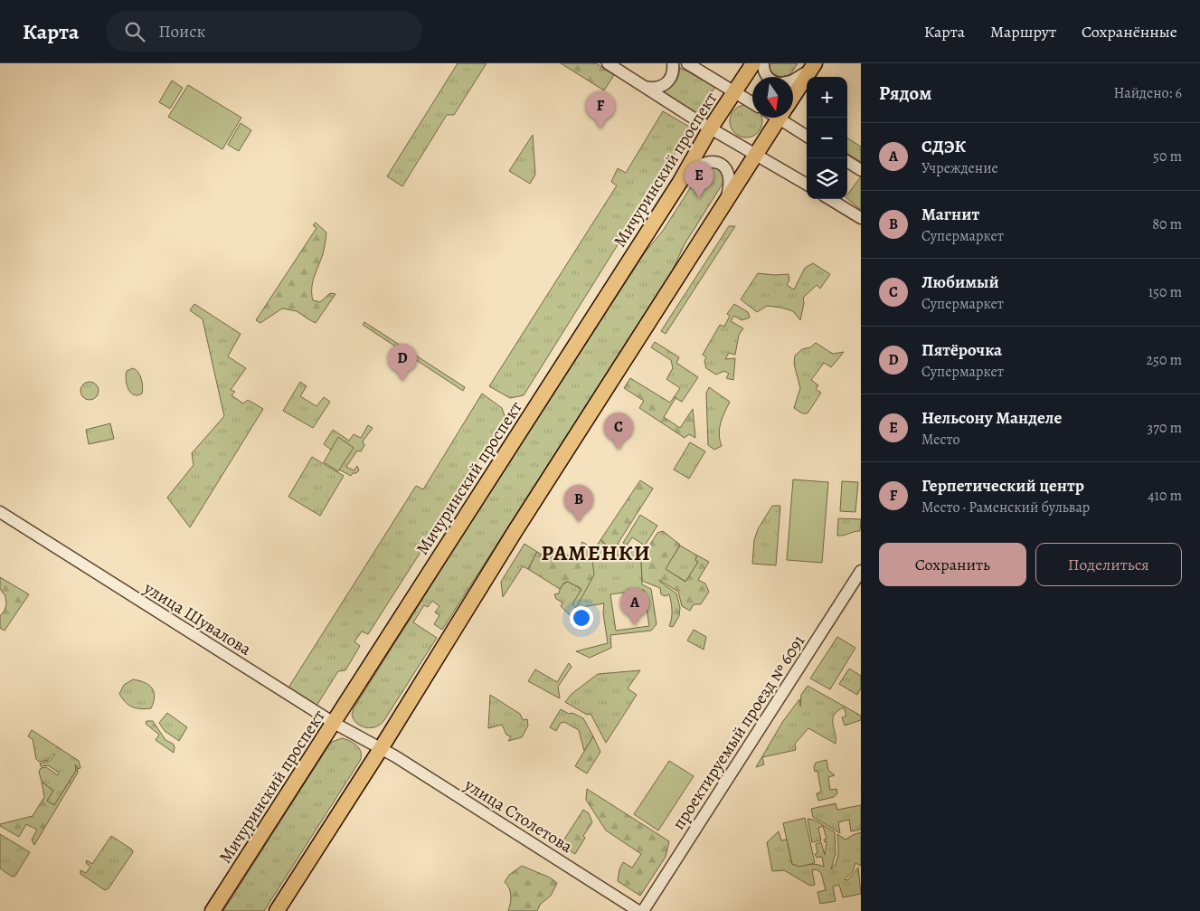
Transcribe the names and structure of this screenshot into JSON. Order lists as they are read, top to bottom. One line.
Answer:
{"streets":{"main road":["Мичуринский проспект"],"street":["улица Шувалова","проектируемый проезд № 6091","улица Столетова"]},"crossings":[["Мичуринский проспект","улица Шувалова"],["улица Шувалова","улица Столетова"]],"districts":["РАМЕНКИ"],"north":"bottom","page":{"header":"Карта","search":"Поиск","nav":["Карта","Маршрут","Сохранённые"],"heading":["Рядом","Найдено: 6"],"map_buttons":["+","−"],"pins":["F","E","D","C","B","A"],"list":[{"mark":"A","name":"СДЭК","note":"Учреждение","value":"50 m"},{"mark":"B","name":"Магнит","note":"Супермаркет","value":"80 m"},{"mark":"C","name":"Любимый","note":"Супермаркет","value":"150 m"},{"mark":"D","name":"Пятёрочка","note":"Супермаркет","value":"250 m"},{"mark":"E","name":"Нельсону Манделе","note":"Место","value":"370 m"},{"mark":"F","name":"Герпетический центр","note":"Место · Раменский бульвар","value":"410 m"}],"buttons":["Сохранить","Поделиться"]}}
